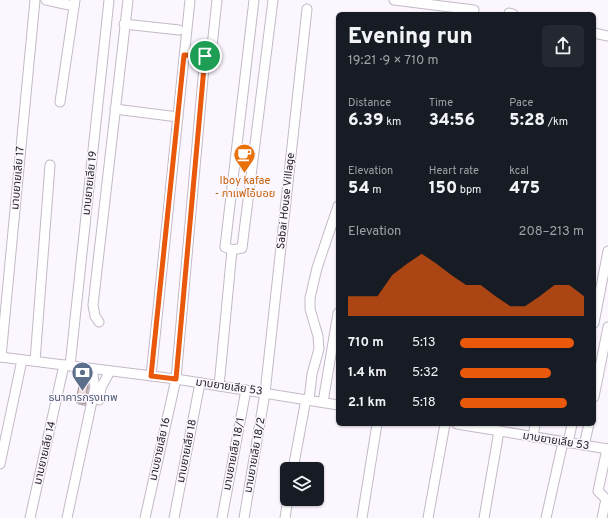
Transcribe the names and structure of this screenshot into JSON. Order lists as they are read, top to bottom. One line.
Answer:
{"streets":{"street":["มาบยายเลีย 17","มาบยายเลีย 19","Sabai House Village","มาบยายเลีย 53","มาบยายเลีย 16","มาบยายเลีย 18","มาบยายเลีย 14","มาบยายเลีย 18/1","มาบยายเลีย 18/2"]},"crossings":[["มาบยายเลีย 17","มาบยายเลีย 53"],["มาบยายเลีย 19","มาบยายเลีย 53"],["มาบยายเลีย 19","มาบยายเลีย 14"],["Sabai House Village","มาบยายเลีย 53"],["Sabai House Village","มาบยายเลีย 18/2"],["มาบยายเลีย 53","มาบยายเลีย 16"],["มาบยายเลีย 53","มาบยายเลีย 18"],["มาบยายเลีย 53","มาบยายเลีย 14"],["มาบยายเลีย 53","มาบยายเลีย 18/1"],["มาบยายเลีย 53","มาบยายเลีย 18/2"]],"places":{"cafe":["Iboy kafae - กาแฟไอ้บอย"],"bank":["ธนาคารกรุงเทพ"]},"page":{"heading":["Evening run","19:21 · 9 × 710 m"],"stats":[["Distance","6.39 km"],["Time","34:56"],["Pace","5:28 /km"],["Elevation","54 m"],["Heart rate","150 bpm"],["kcal","475"]],"chart":["Elevation","208–213 m"],"list":[{"name":"710 m","note":"5:13"},{"name":"1.4 km","note":"5:32"},{"name":"2.1 km","note":"5:18"}]}}
